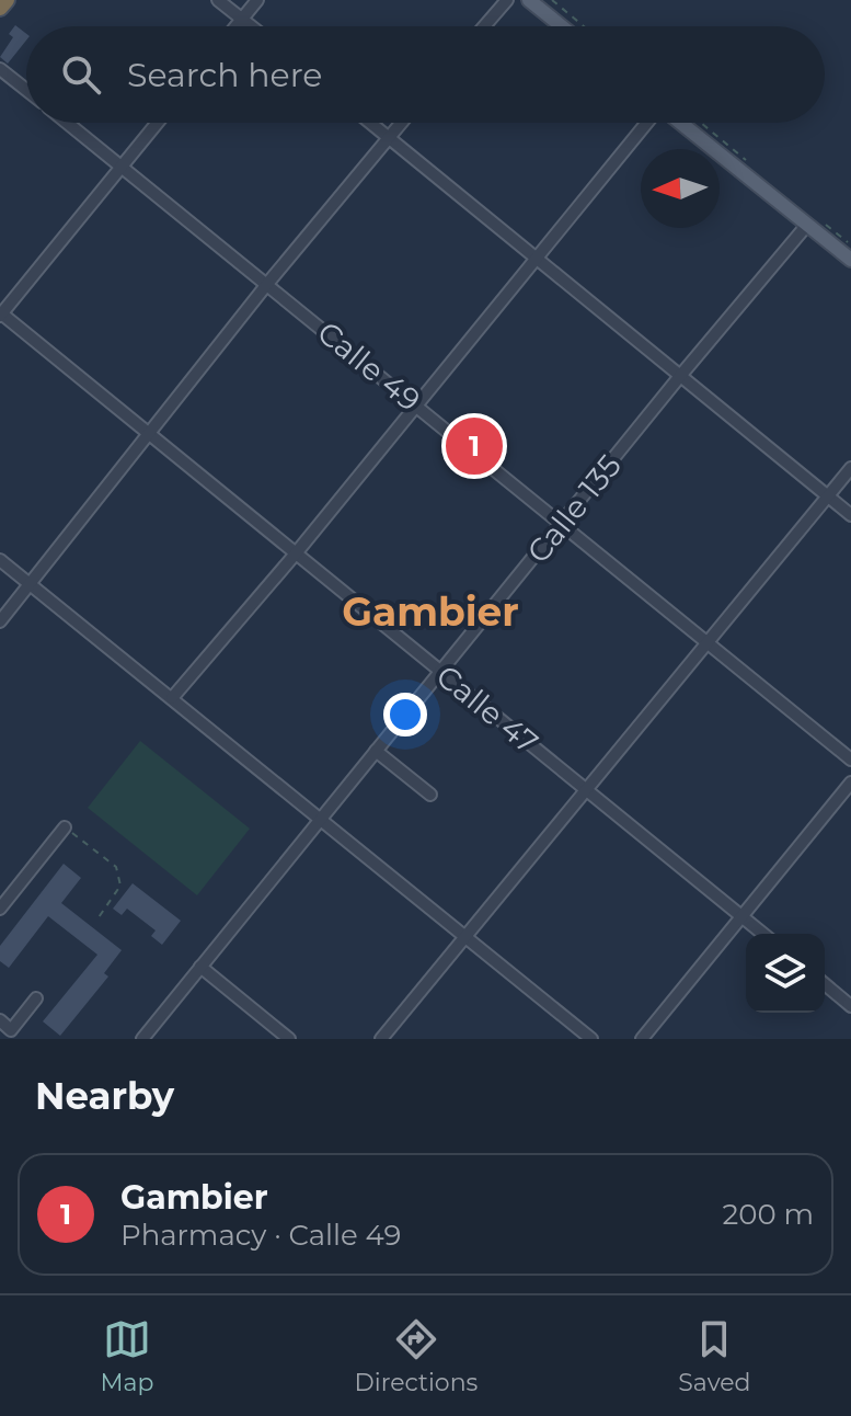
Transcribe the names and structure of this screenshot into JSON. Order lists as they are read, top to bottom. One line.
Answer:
{"streets":{"street":["Calle 49","Calle 135","Calle 47"]},"crossings":[["Calle 49","Calle 135"],["Calle 135","Calle 47"]],"districts":["Gambier"],"north":"left","page":{"search":"Search here","pins":"1","heading":"Nearby","list":[{"mark":"1","name":"Gambier","note":"Pharmacy · Calle 49","value":"200 m"}],"nav":["Map","Directions","Saved"]}}
